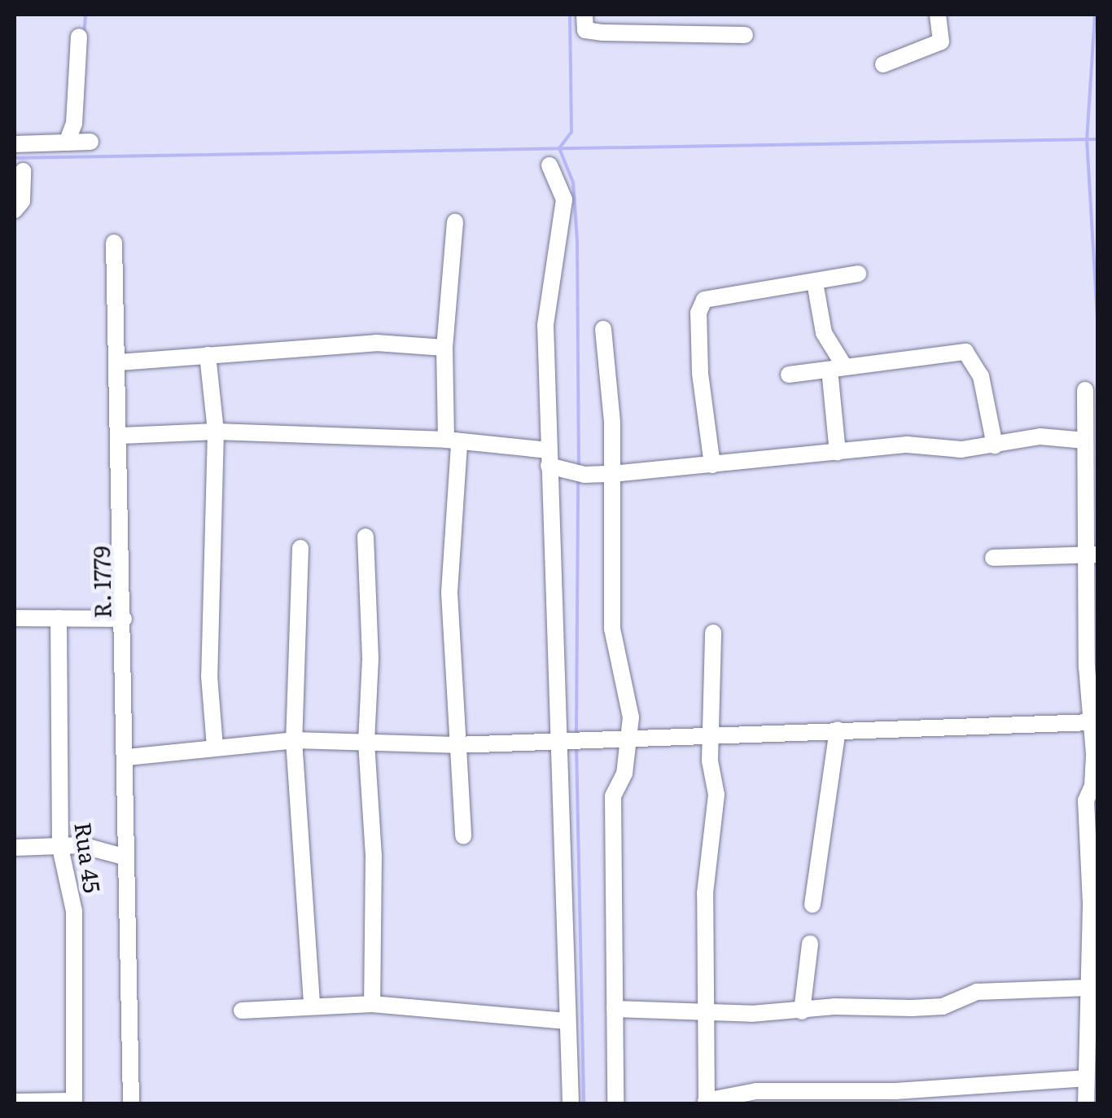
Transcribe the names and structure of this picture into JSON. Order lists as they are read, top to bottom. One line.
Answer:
{"streets":{"street":["R. 1779","Rua 45"]}}
